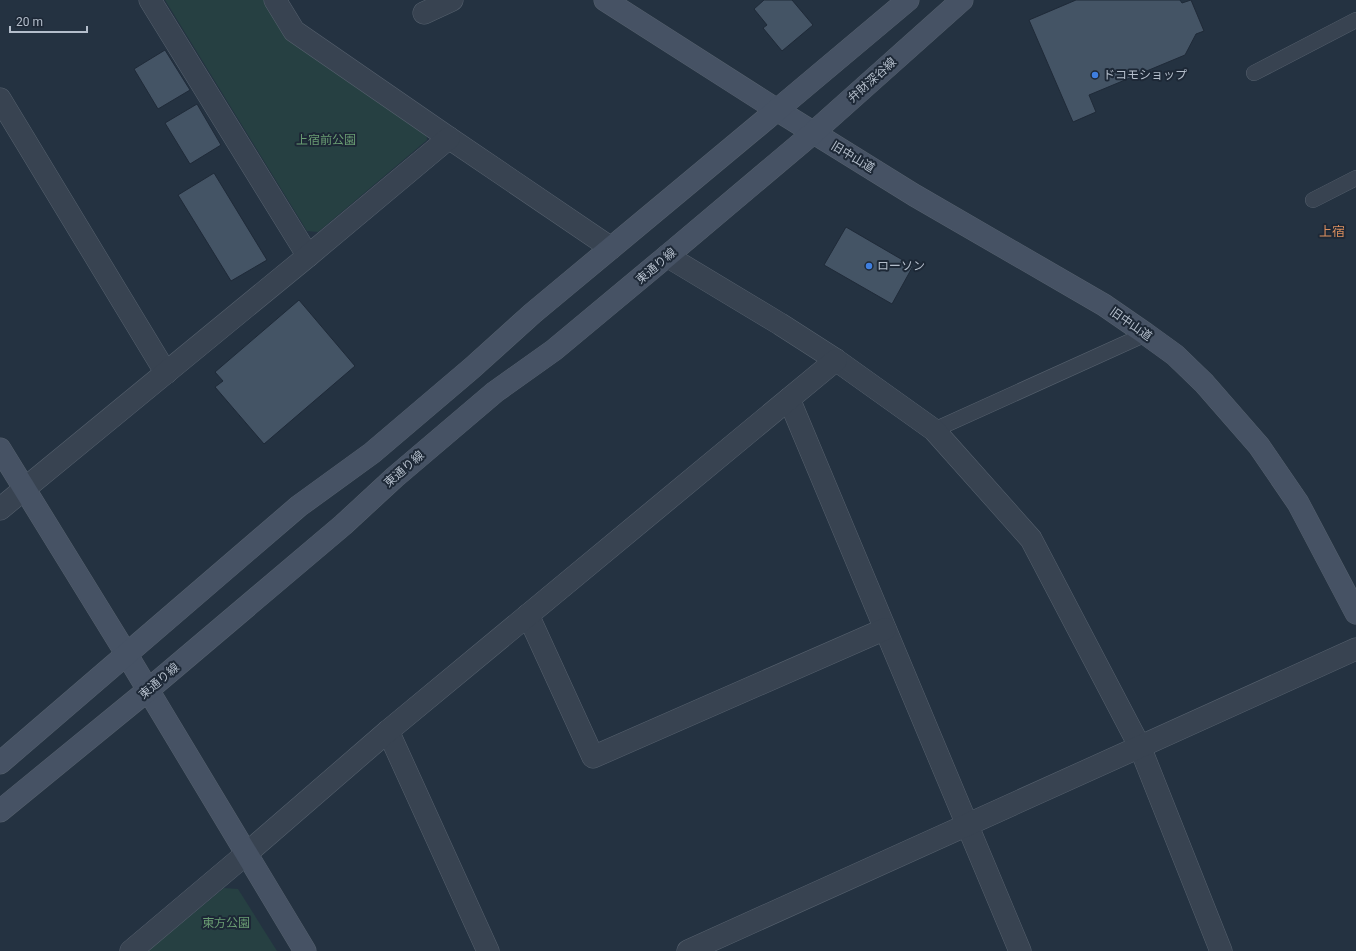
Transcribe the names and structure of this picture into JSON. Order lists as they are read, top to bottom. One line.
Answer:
{"streets":{"street":["弁財深谷線","旧中山道","東通り線"]},"crossings":[["弁財深谷線","旧中山道"],["弁財深谷線","東通り線"],["旧中山道","東通り線"]],"districts":["上宿"],"parks":["上宿前公園","東方公園"],"places":["ドコモショップ","ローソン"],"scale_bar":"20 m"}
